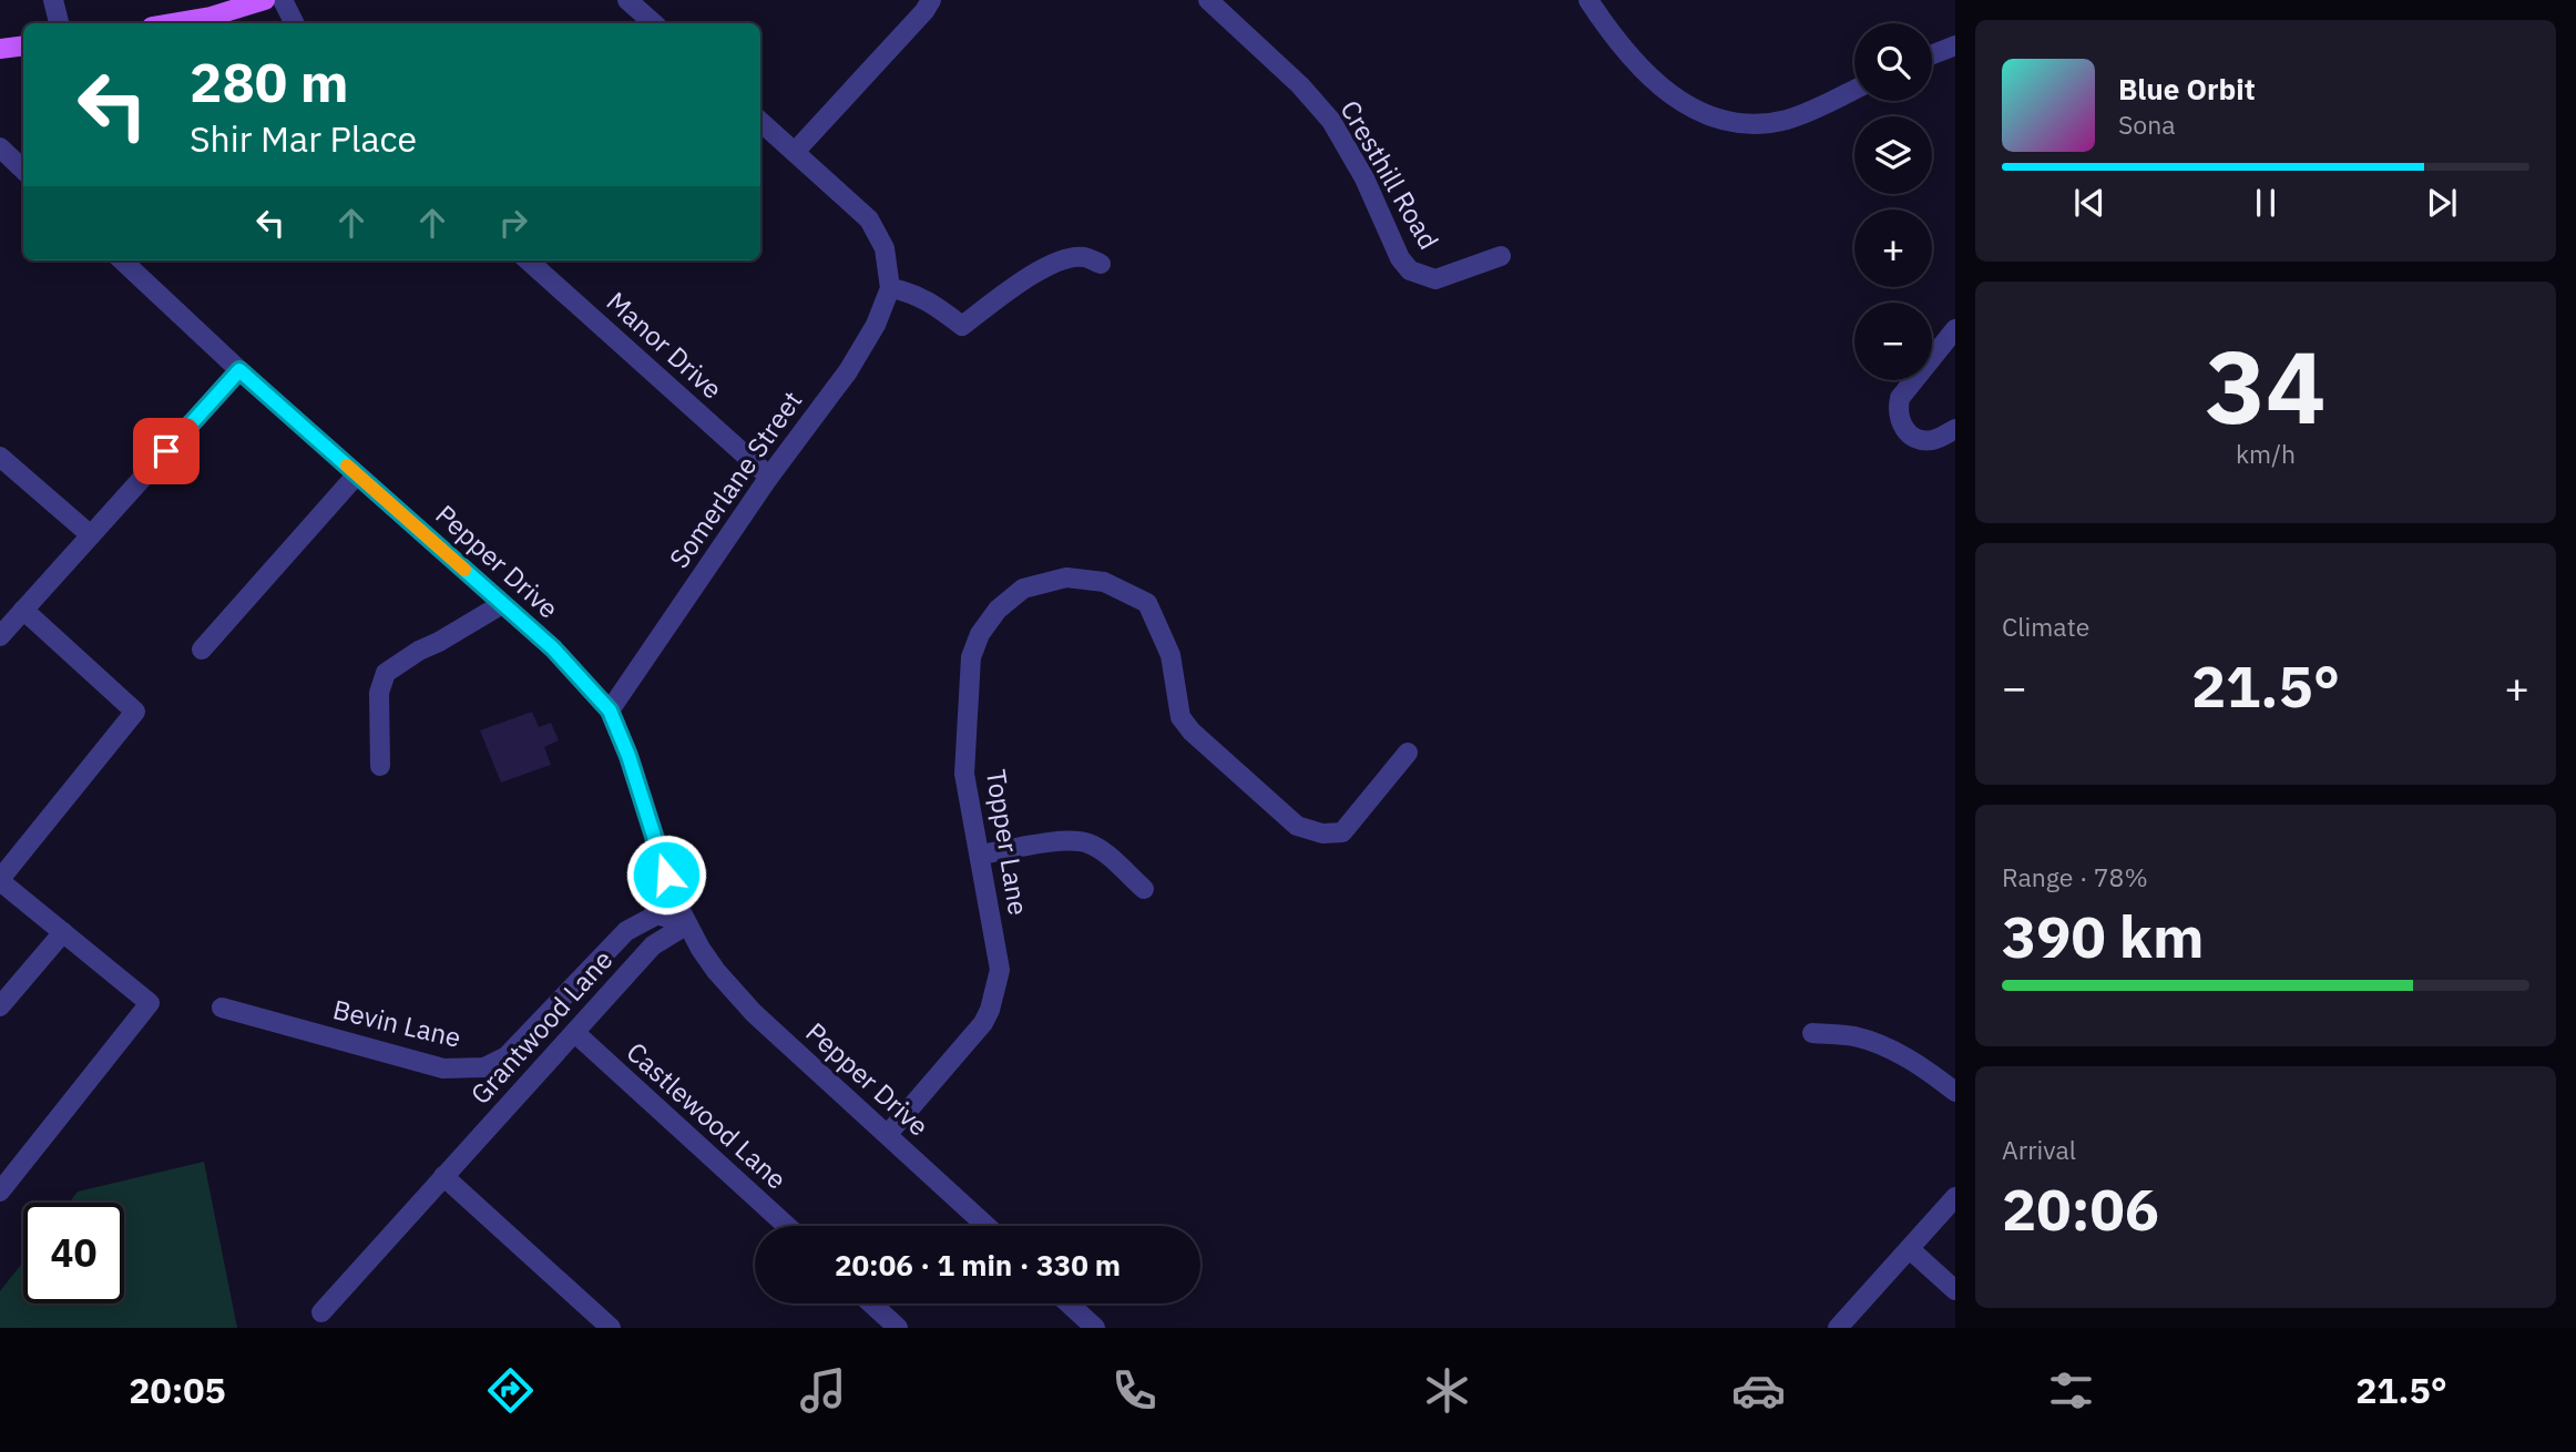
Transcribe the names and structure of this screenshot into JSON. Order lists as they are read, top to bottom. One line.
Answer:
{"streets":{"street":["Cresthill Road","Manor Drive","Somerlane Street","Pepper Drive","Topper Lane","Bevin Lane","Grantwood Lane","Castlewood Lane"]},"crossings":[["Manor Drive","Somerlane Street"],["Somerlane Street","Pepper Drive"],["Pepper Drive","Topper Lane"],["Pepper Drive","Bevin Lane"],["Pepper Drive","Grantwood Lane"],["Bevin Lane","Grantwood Lane"],["Grantwood Lane","Castlewood Lane"]],"page":{"map_buttons":["+","−"],"turn":["280 m","Shir Mar Place"],"song":["Blue Orbit","Sona"],"tile":[["34","km/h"],"Climate",["Range · 78%","390 km"],["Arrival","20:06"]],"heat":["−","21.5°","+"],"limit":"40","trip":"20:06 · 1 min · 330 m","tabs":["20:05","21.5°"]}}
